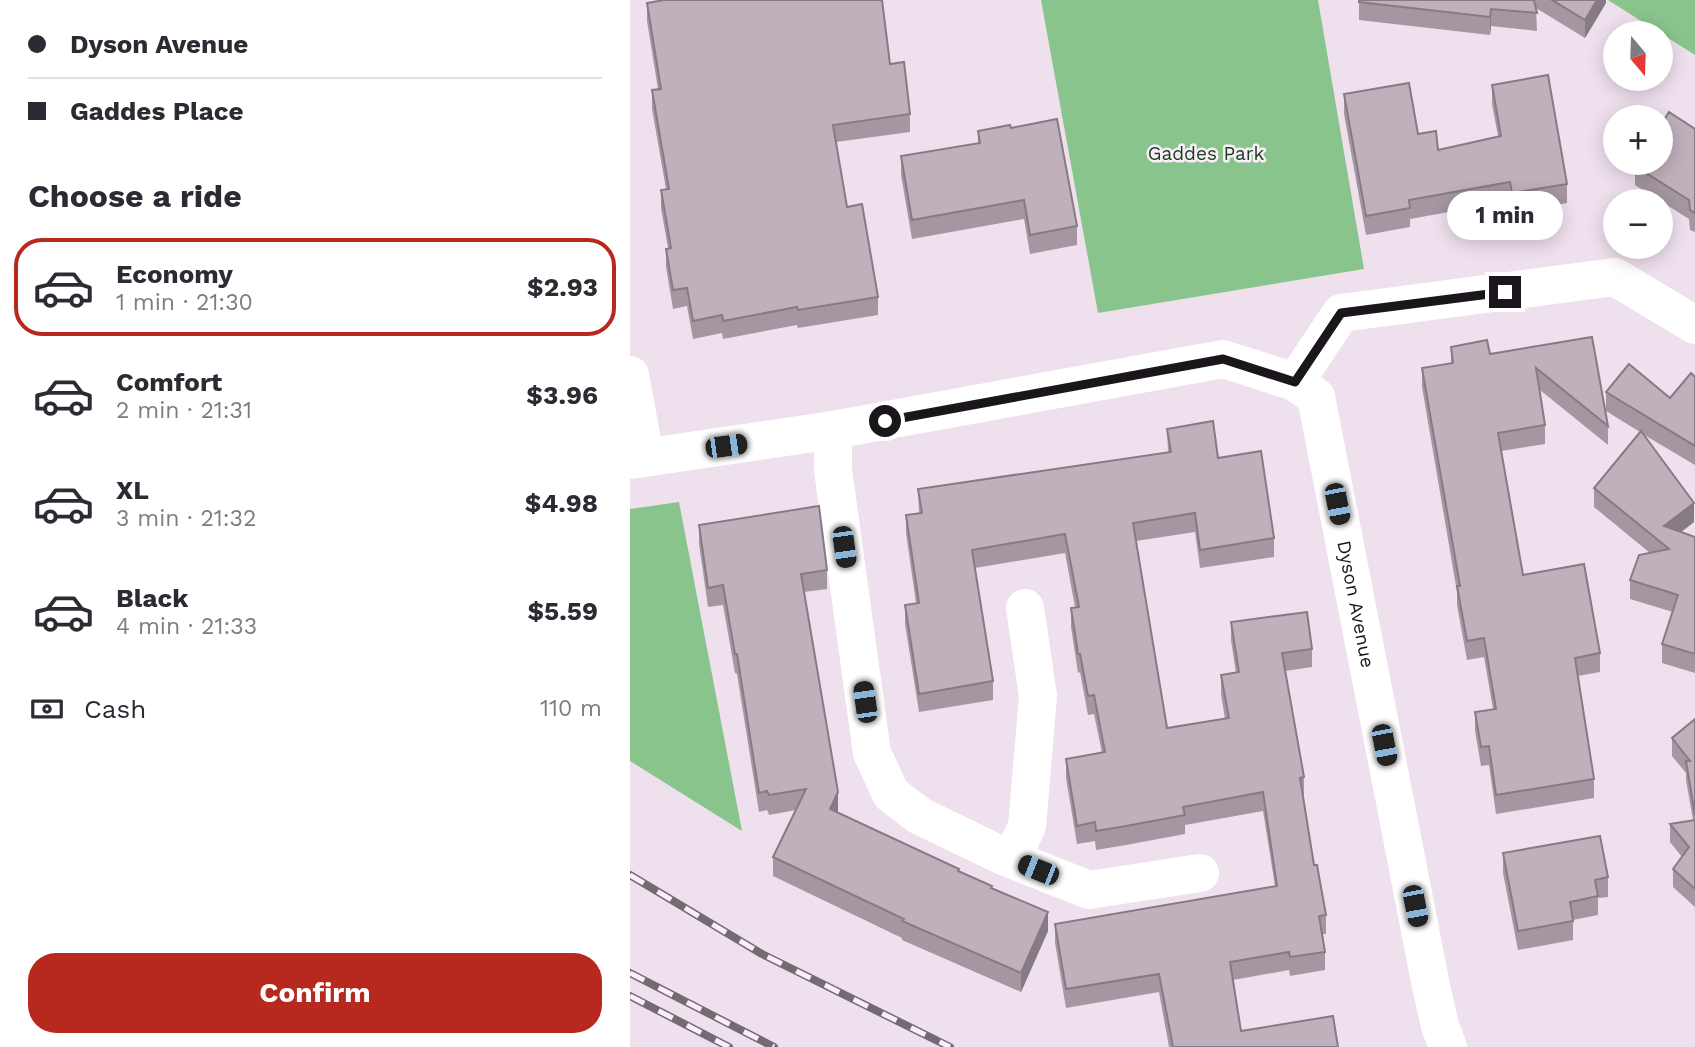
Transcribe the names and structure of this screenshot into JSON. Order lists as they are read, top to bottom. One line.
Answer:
{"streets":{"street":["Dyson Avenue"]},"parks":["Gaddes Park"],"north":"bottom","page":{"banner":["Dyson Avenue","Gaddes Place"],"map_buttons":["+","−"],"heading":"Choose a ride","bubble":"1 min","list":[{"name":"Economy","note":"1 min · 21:30","value":"$2.93"},{"name":"Comfort","note":"2 min · 21:31","value":"$3.96"},{"name":"XL","note":"3 min · 21:32","value":"$4.98"},{"name":"Black","note":"4 min · 21:33","value":"$5.59"}],"pay":["Cash","110 m"],"buttons":"Confirm"}}
